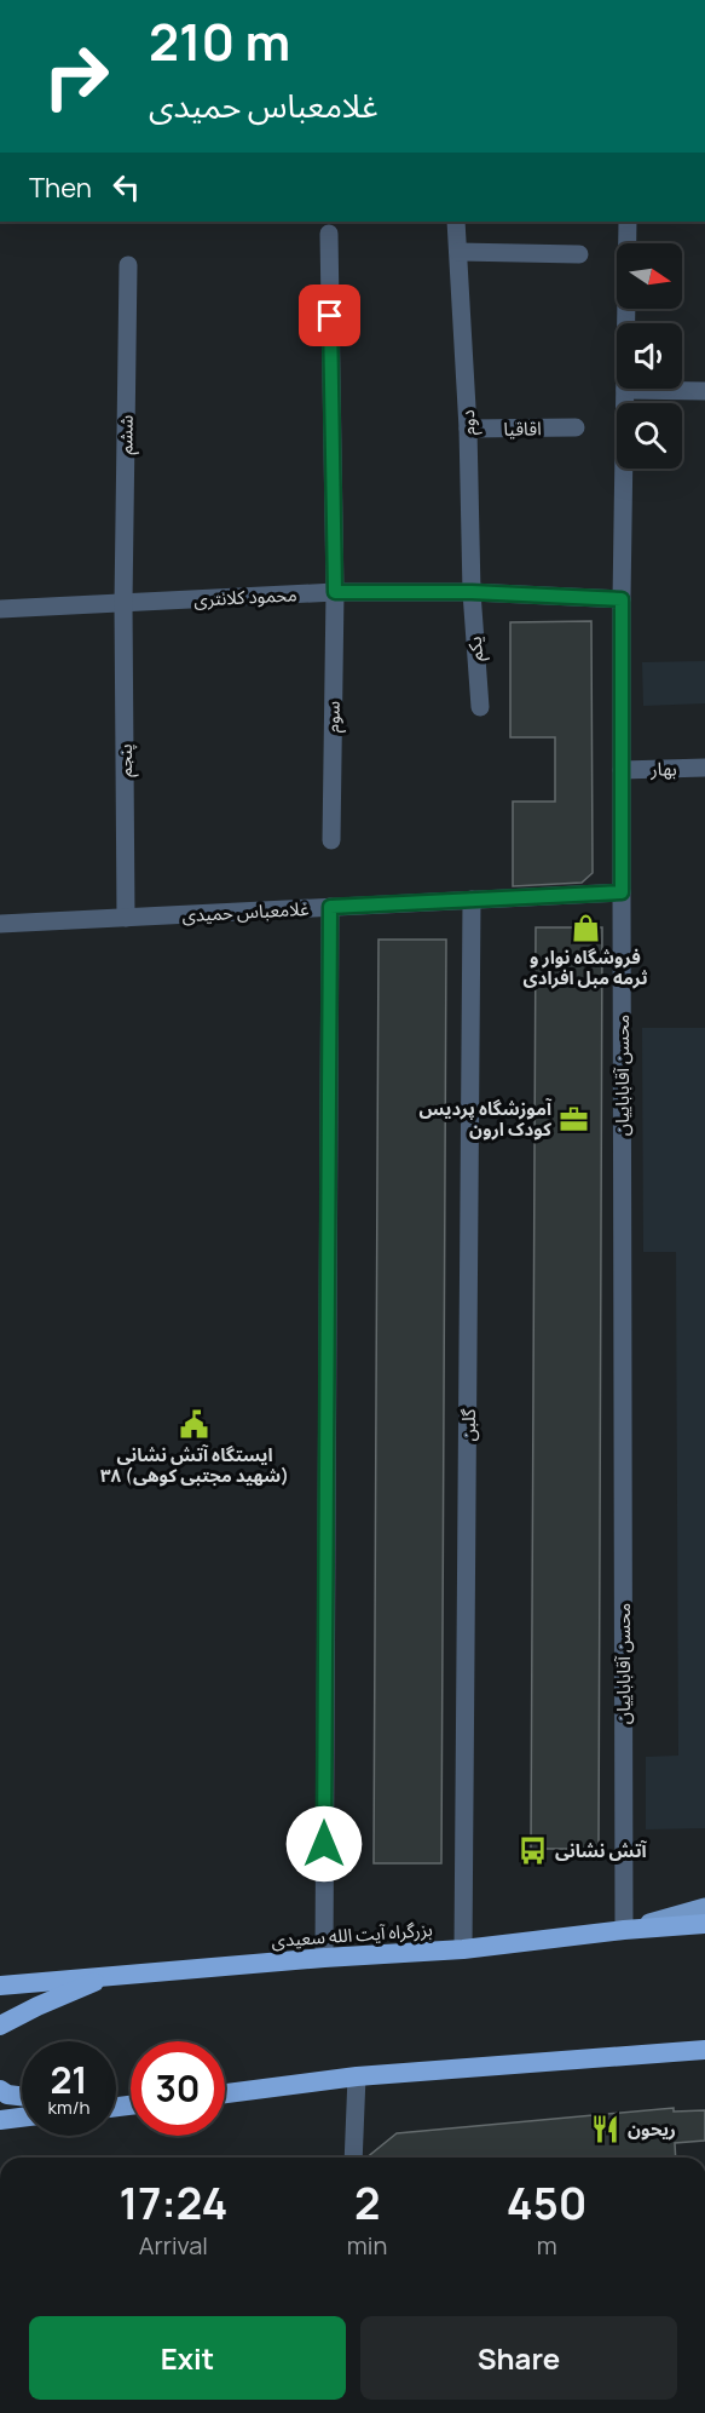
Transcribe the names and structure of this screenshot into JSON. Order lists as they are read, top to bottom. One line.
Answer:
{"streets":{"highway":["بزرگراه آیت الله سعیدی"],"street":["دوم","اقاقیا","ششم","محمود کلانتری","یکم","سوم","پنجم","بهار","غلامعباس حمیدی","محسن آقاباباییان","گلبن"]},"crossings":[["دوم","اقاقیا"],["دوم","محمود کلانتری"],["دوم","یکم"],["ششم","محمود کلانتری"],["ششم","پنجم"],["محمود کلانتری","یکم"],["محمود کلانتری","سوم"],["محمود کلانتری","پنجم"],["محمود کلانتری","محسن آقاباباییان"],["پنجم","غلامعباس حمیدی"],["بهار","محسن آقاباباییان"],["غلامعباس حمیدی","محسن آقاباباییان"],["غلامعباس حمیدی","گلبن"],["محسن آقاباباییان","بزرگراه آیت الله سعیدی"],["گلبن","بزرگراه آیت الله سعیدی"]],"places":{"shop":["فروشگاه نوار و ثرمه مبل افرادی"],"office":["آموزشگاه پردیس کودک ارون"],"public building":["ایستگاه آتش نشانی ۳۸ (شهید مجتبی کوهی)"],"bus stop":["آتش نشانی"],"restaurant":["ریحون"]},"north":"right","page":{"turn":["210 m","غلامعباس حمیدی"],"then":"Then","speed":"21 km/h","limit":"30","eta":["17:24","Arrival","2","min","450","m"],"buttons":["Exit","Share"]}}
